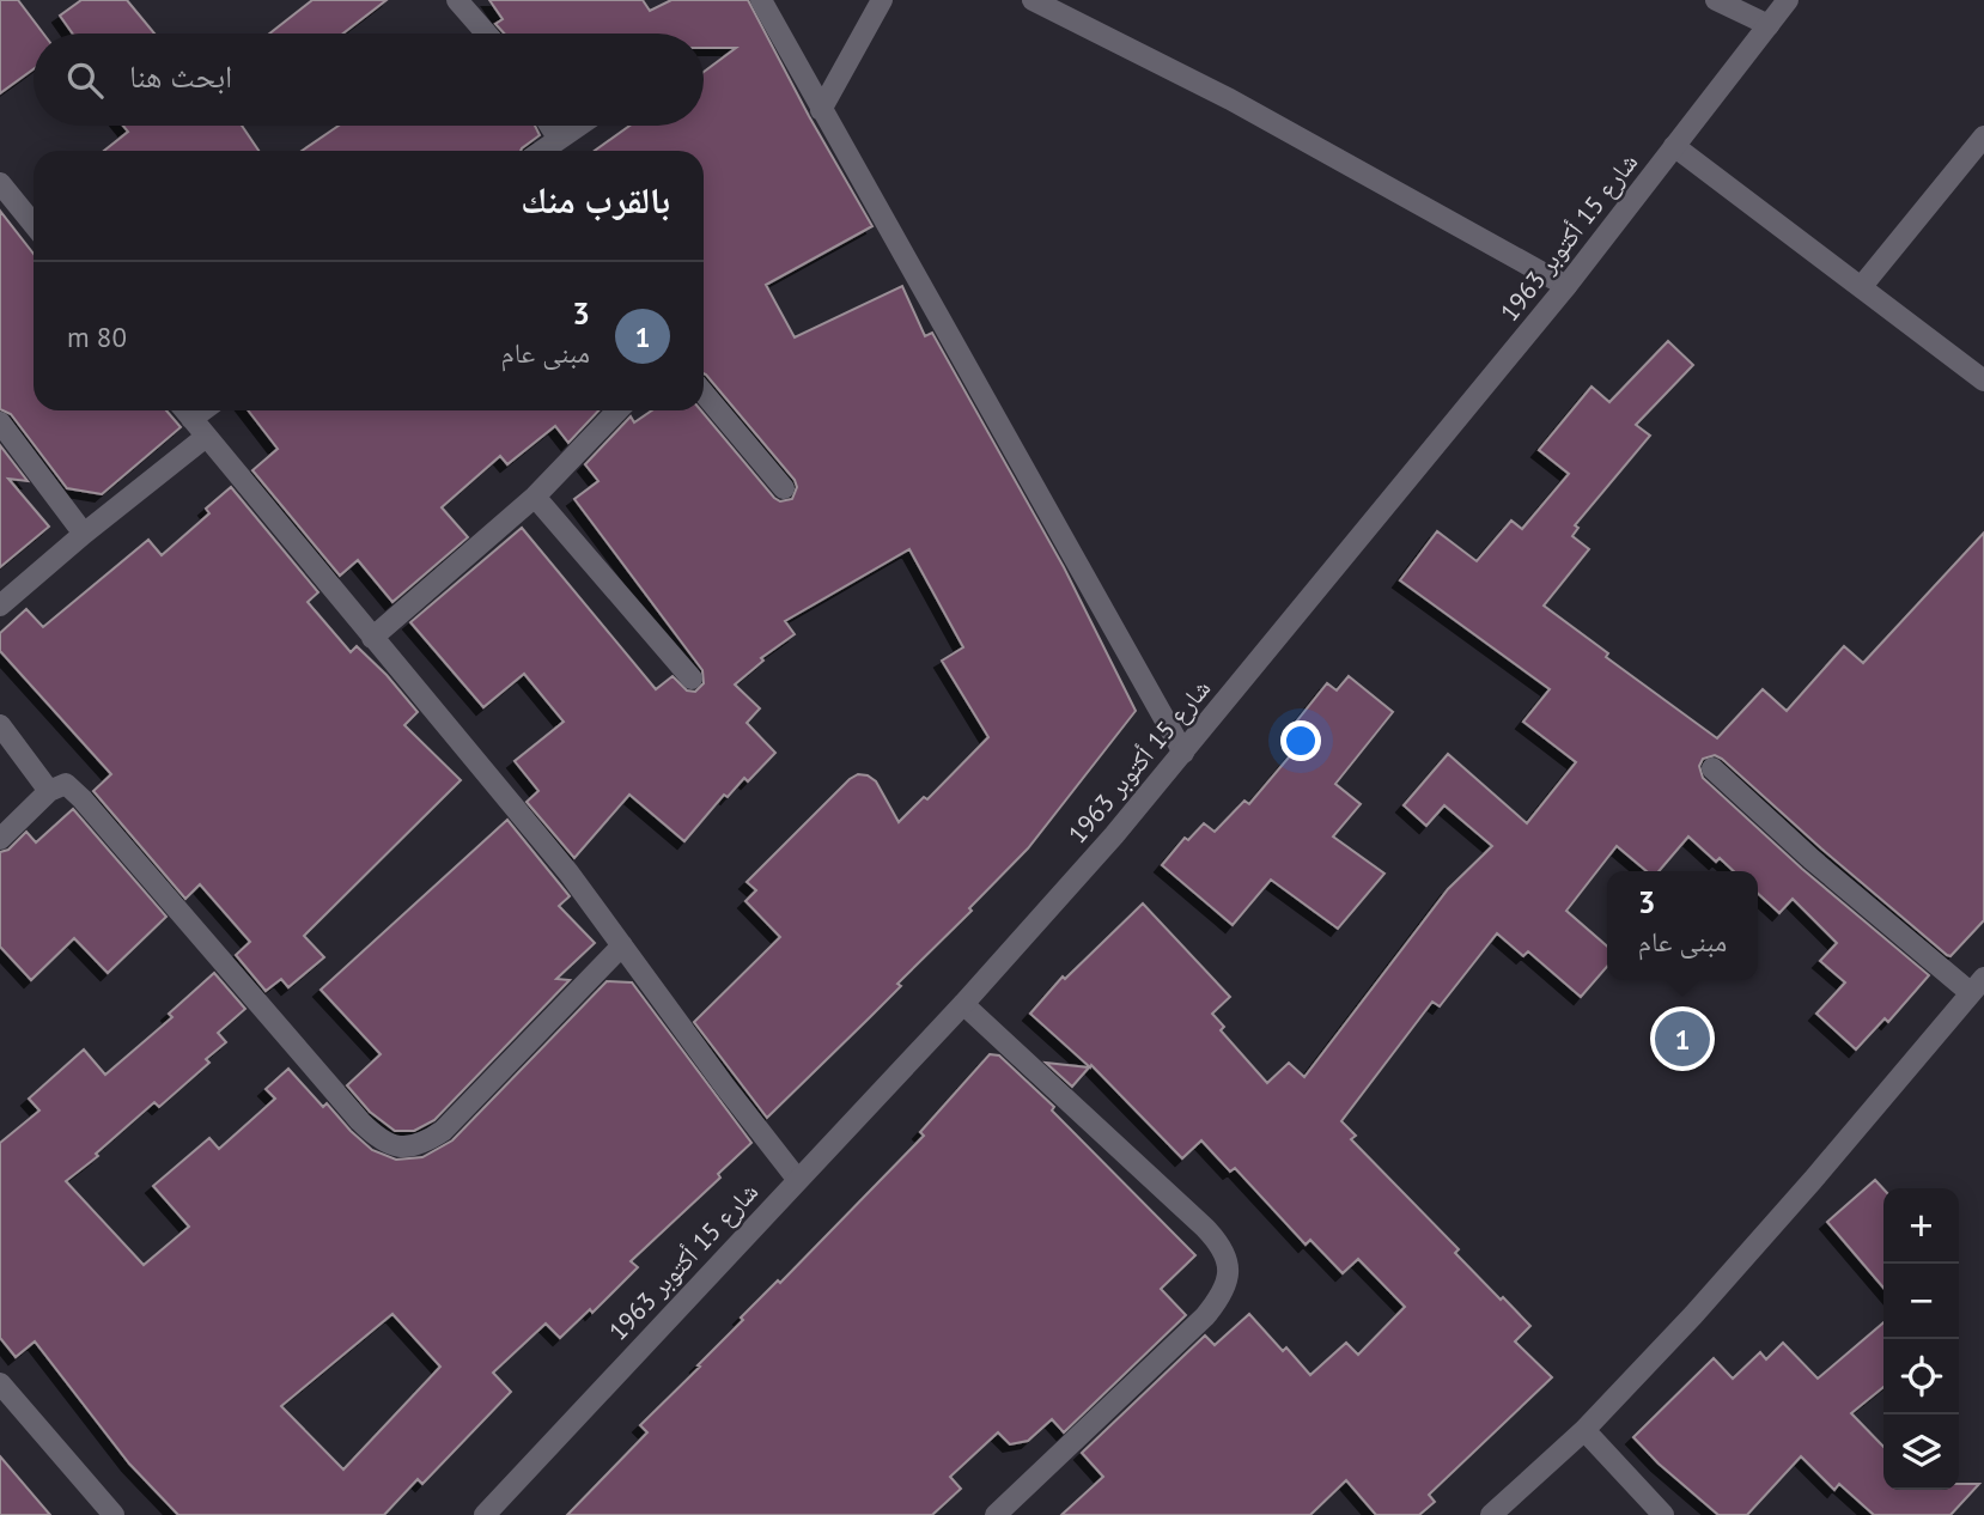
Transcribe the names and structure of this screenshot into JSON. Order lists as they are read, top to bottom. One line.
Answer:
{"streets":{"street":["شارع 15 أكتوبر 1963"]},"page":{"search":"ابحث هنا","heading":"بالقرب منك","list":[{"mark":"1","name":"3","note":"مبنى عام","value":"80 m"}],"popup":["3","مبنى عام"],"pins":"1","map_buttons":["+","−"]}}
